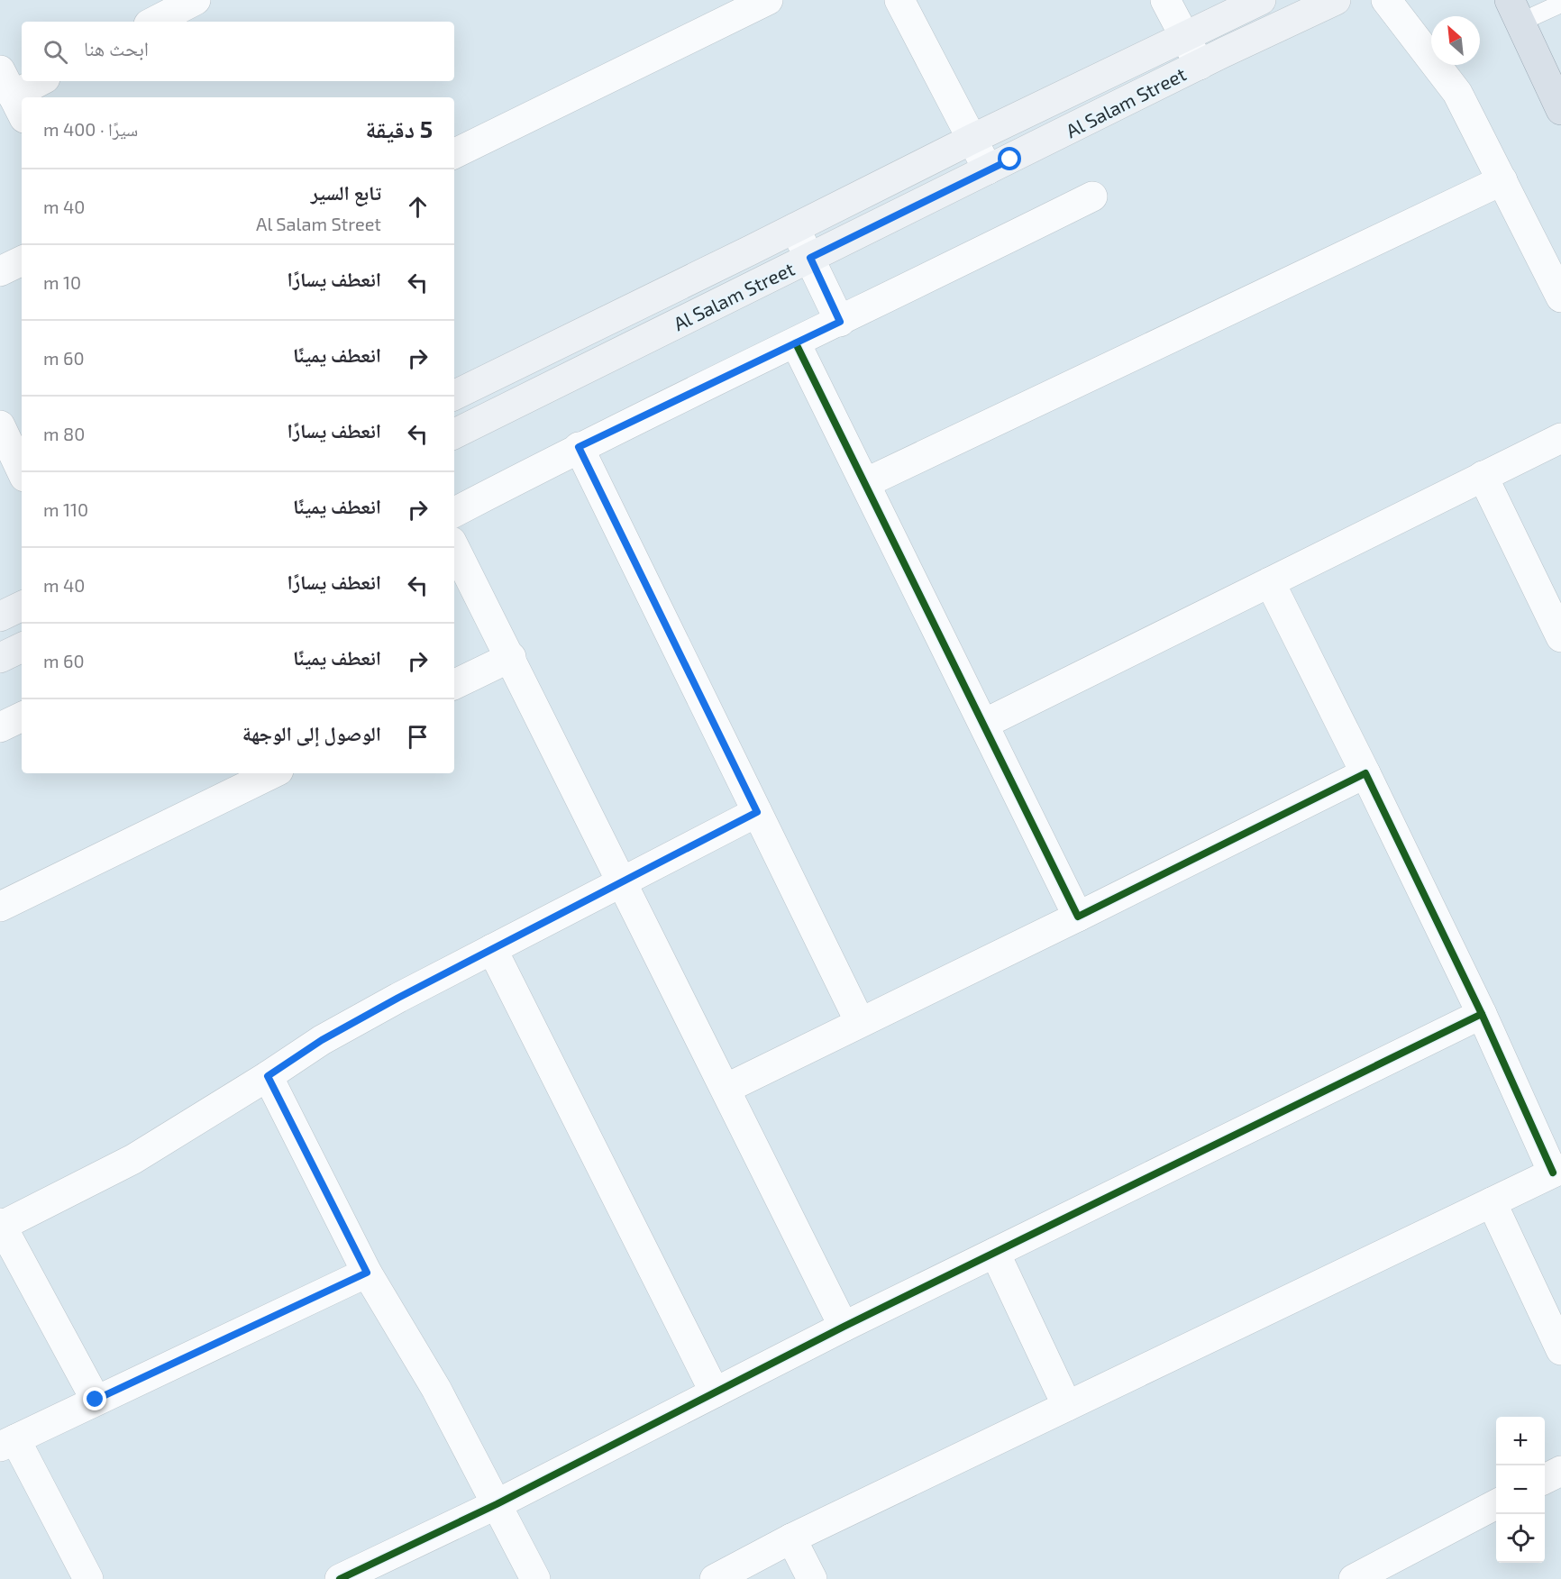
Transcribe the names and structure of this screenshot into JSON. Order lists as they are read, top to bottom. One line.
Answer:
{"streets":{"main road":["Al Salam Street"]},"north":"top left","page":{"search":"ابحث هنا","heading":["5 دقيقة","سيرًا · 400 m"],"list":[["تابع السير","Al Salam Street","40 m"],["انعطف يسارًا","10 m"],["انعطف يمينًا","60 m"],["انعطف يسارًا","80 m"],["انعطف يمينًا","110 m"],["انعطف يسارًا","40 m"],["انعطف يمينًا","60 m"],"الوصول إلى الوجهة"],"map_buttons":["+","−"]}}
